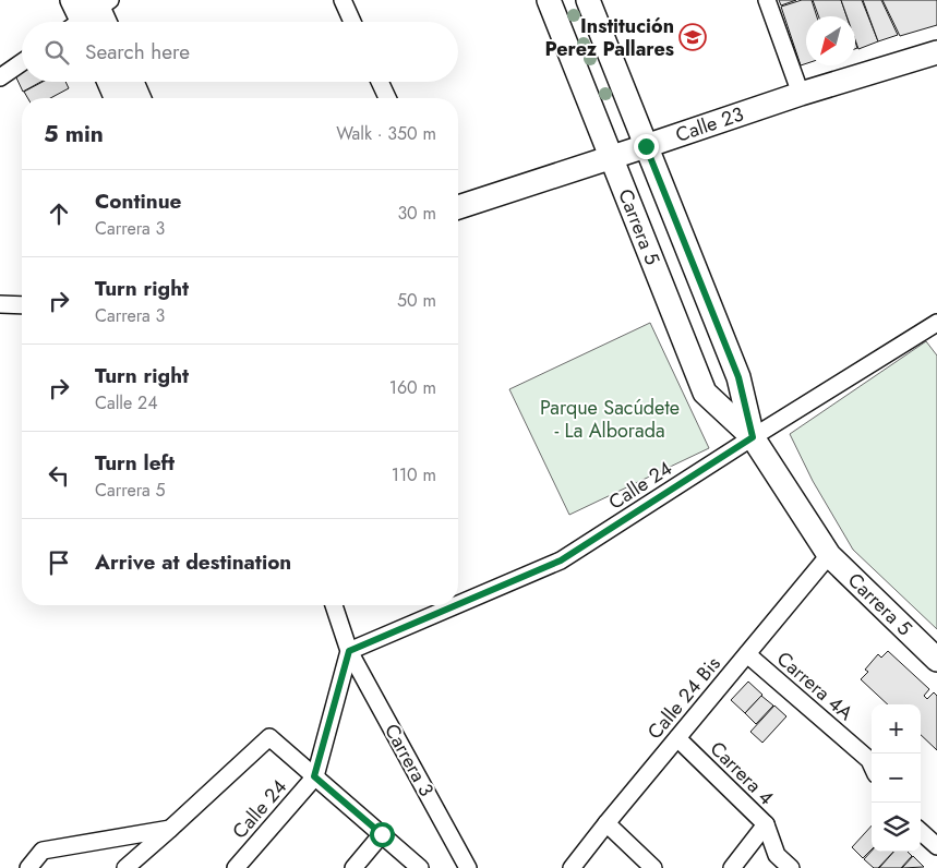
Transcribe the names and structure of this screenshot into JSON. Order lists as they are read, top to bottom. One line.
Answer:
{"streets":{"street":["Calle 23","Carrera 5","Calle 24","Carrera 4A","Calle 24 Bis","Carrera 3","Carrera 4"]},"crossings":[["Calle 23","Carrera 5"],["Carrera 5","Calle 24"],["Carrera 5","Calle 24 Bis"],["Calle 24","Carrera 3"],["Carrera 4A","Calle 24 Bis"],["Calle 24 Bis","Carrera 4"]],"parks":["Parque Sacúdete - La Alborada"],"places":{"school or university":["Institución Perez Pallares"]},"north":"bottom left","page":{"search":"Search here","heading":["5 min","Walk · 350 m"],"list":[["Continue","Carrera 3","30 m"],["Turn right","Carrera 3","50 m"],["Turn right","Calle 24","160 m"],["Turn left","Carrera 5","110 m"],"Arrive at destination"],"map_buttons":["+","−"]}}
